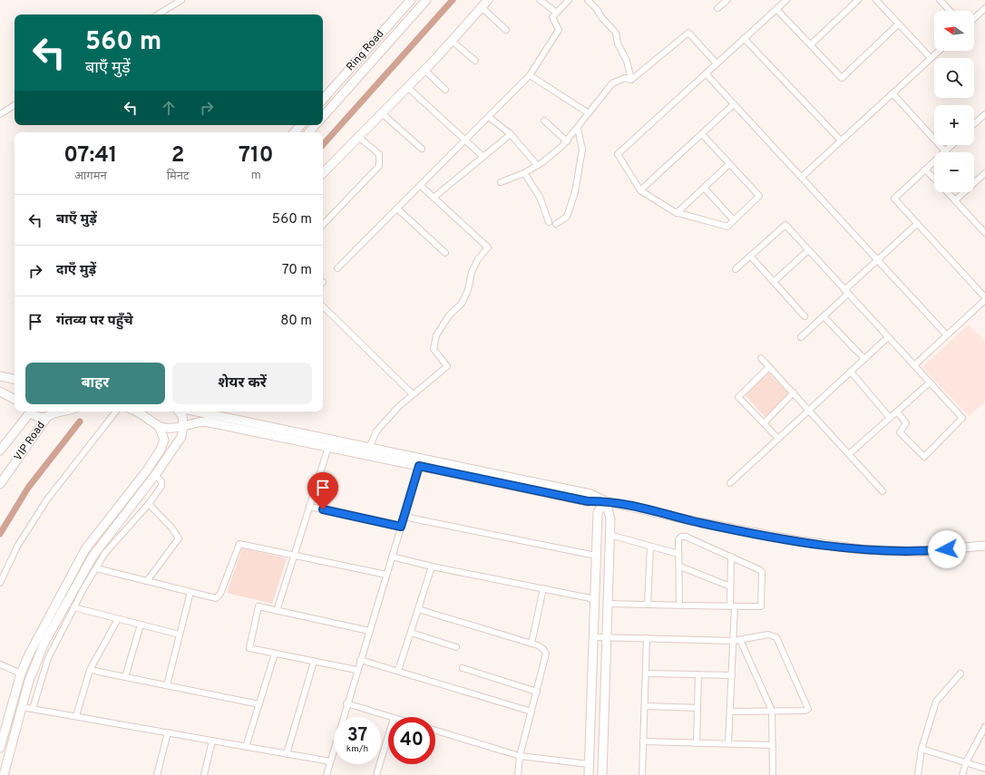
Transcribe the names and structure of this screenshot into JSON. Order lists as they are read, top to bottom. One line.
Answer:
{"streets":{"street":["Ring Road","VIP Road"]},"north":"left","page":{"map_buttons":["+","−"],"turn":["560 m","बाएँ मुड़ें"],"eta":["07:41","आगमन","2","मिनट","710","m"],"list":[{"name":"बाएँ मुड़ें","value":"560 m"},{"name":"दाएँ मुड़ें","value":"70 m"},{"name":"गंतव्य पर पहुँचे","value":"80 m"}],"buttons":["बाहर","शेयर करें"],"speed":"37 km/h","limit":"40"}}
